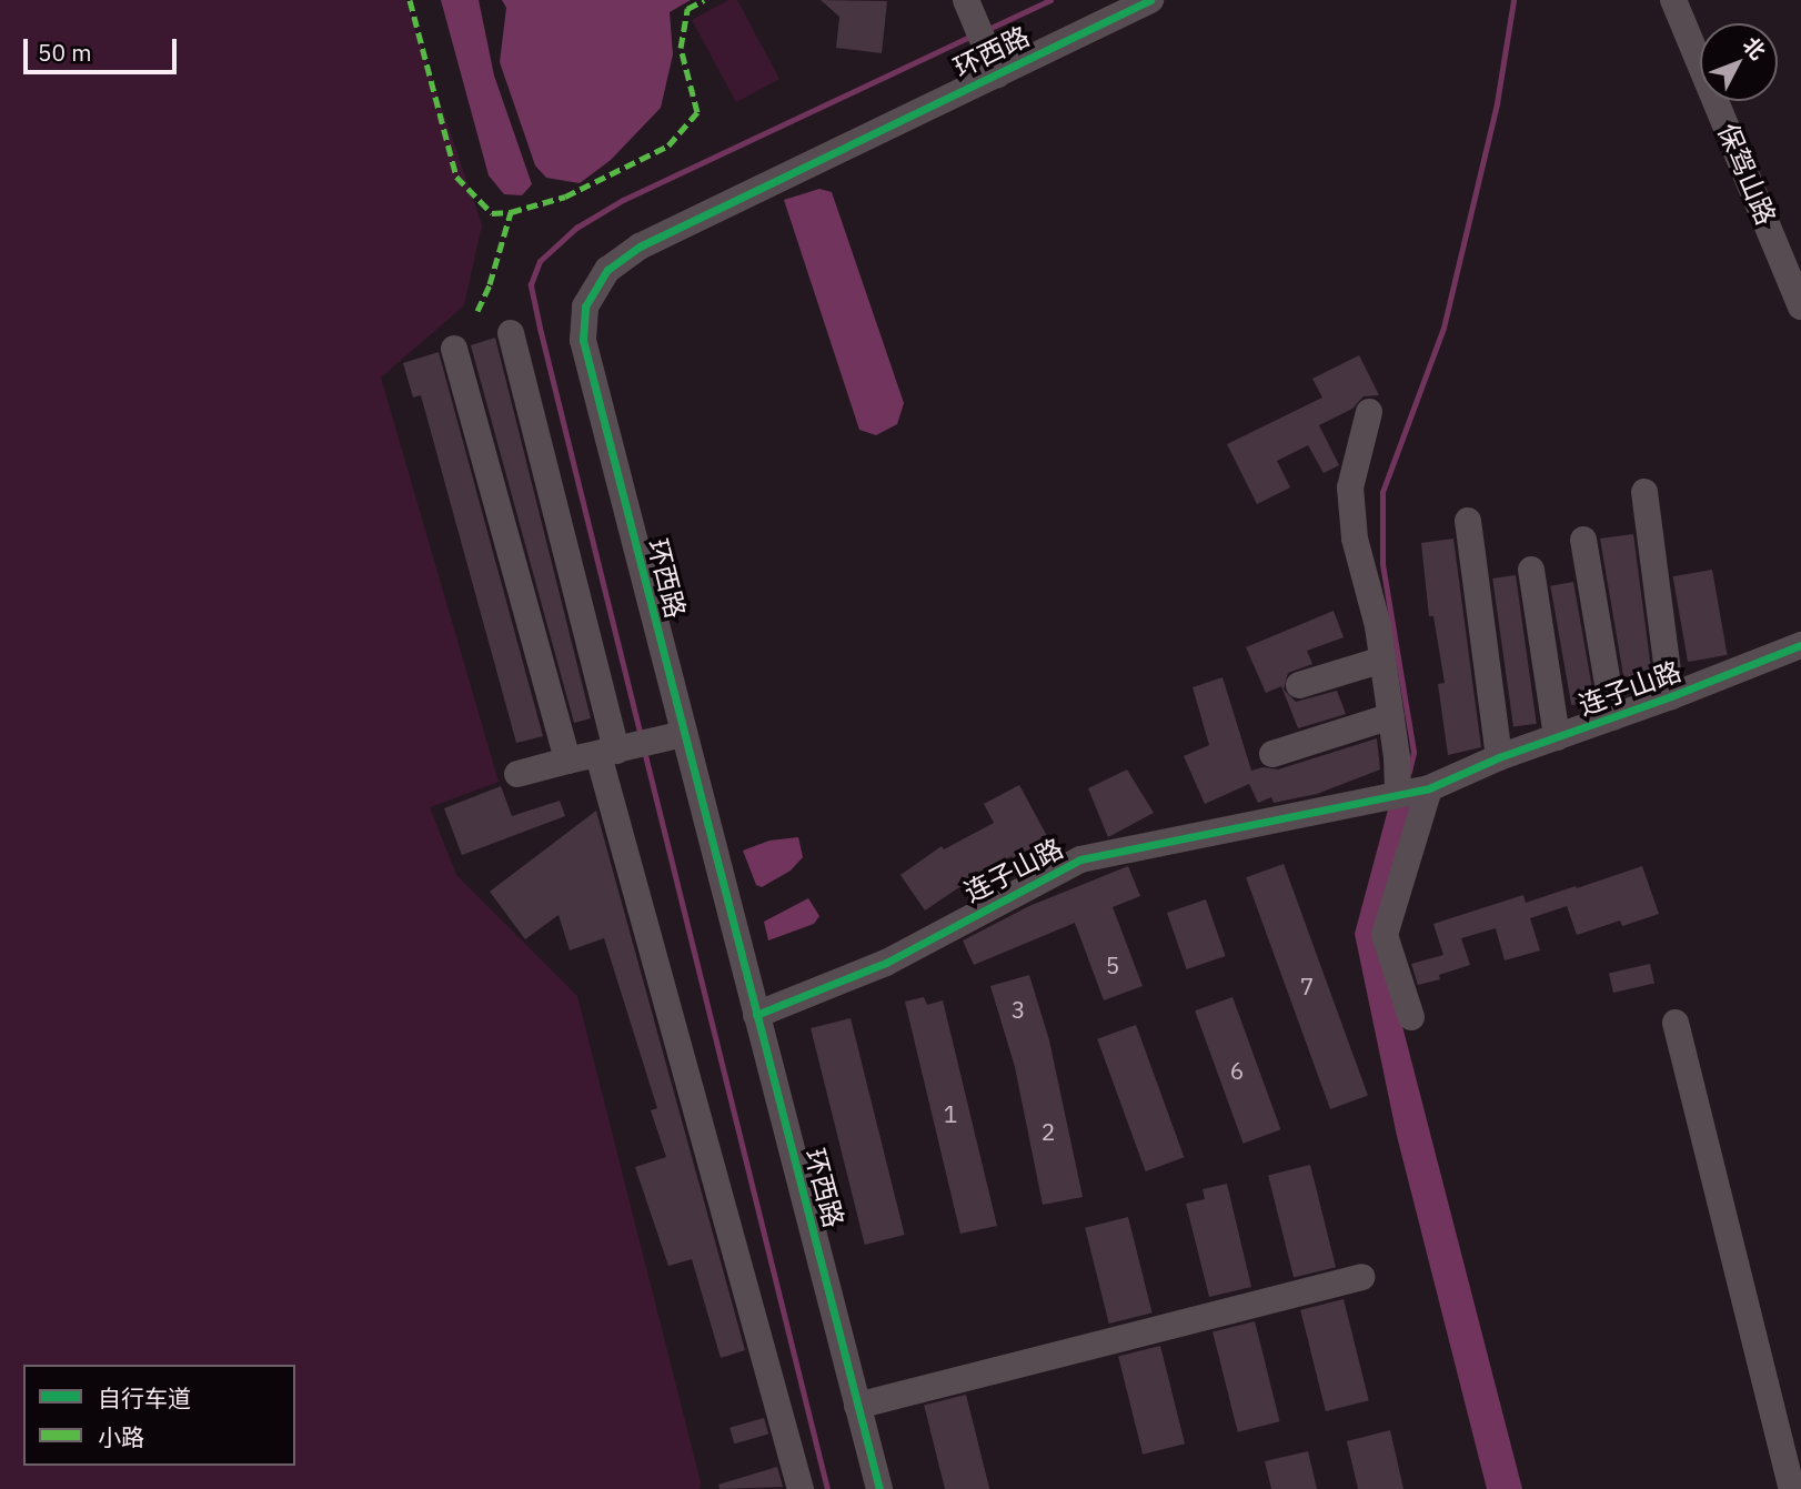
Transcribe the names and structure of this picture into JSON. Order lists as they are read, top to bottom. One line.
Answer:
{"streets":{"street":["环西路","保驾山路","连子山路"]},"crossings":[["环西路","连子山路"]],"house_numbers":["5","7","3","6","1","2"],"legend":["自行车道","小路"],"scale_bar":"50 m","north":"top right"}
